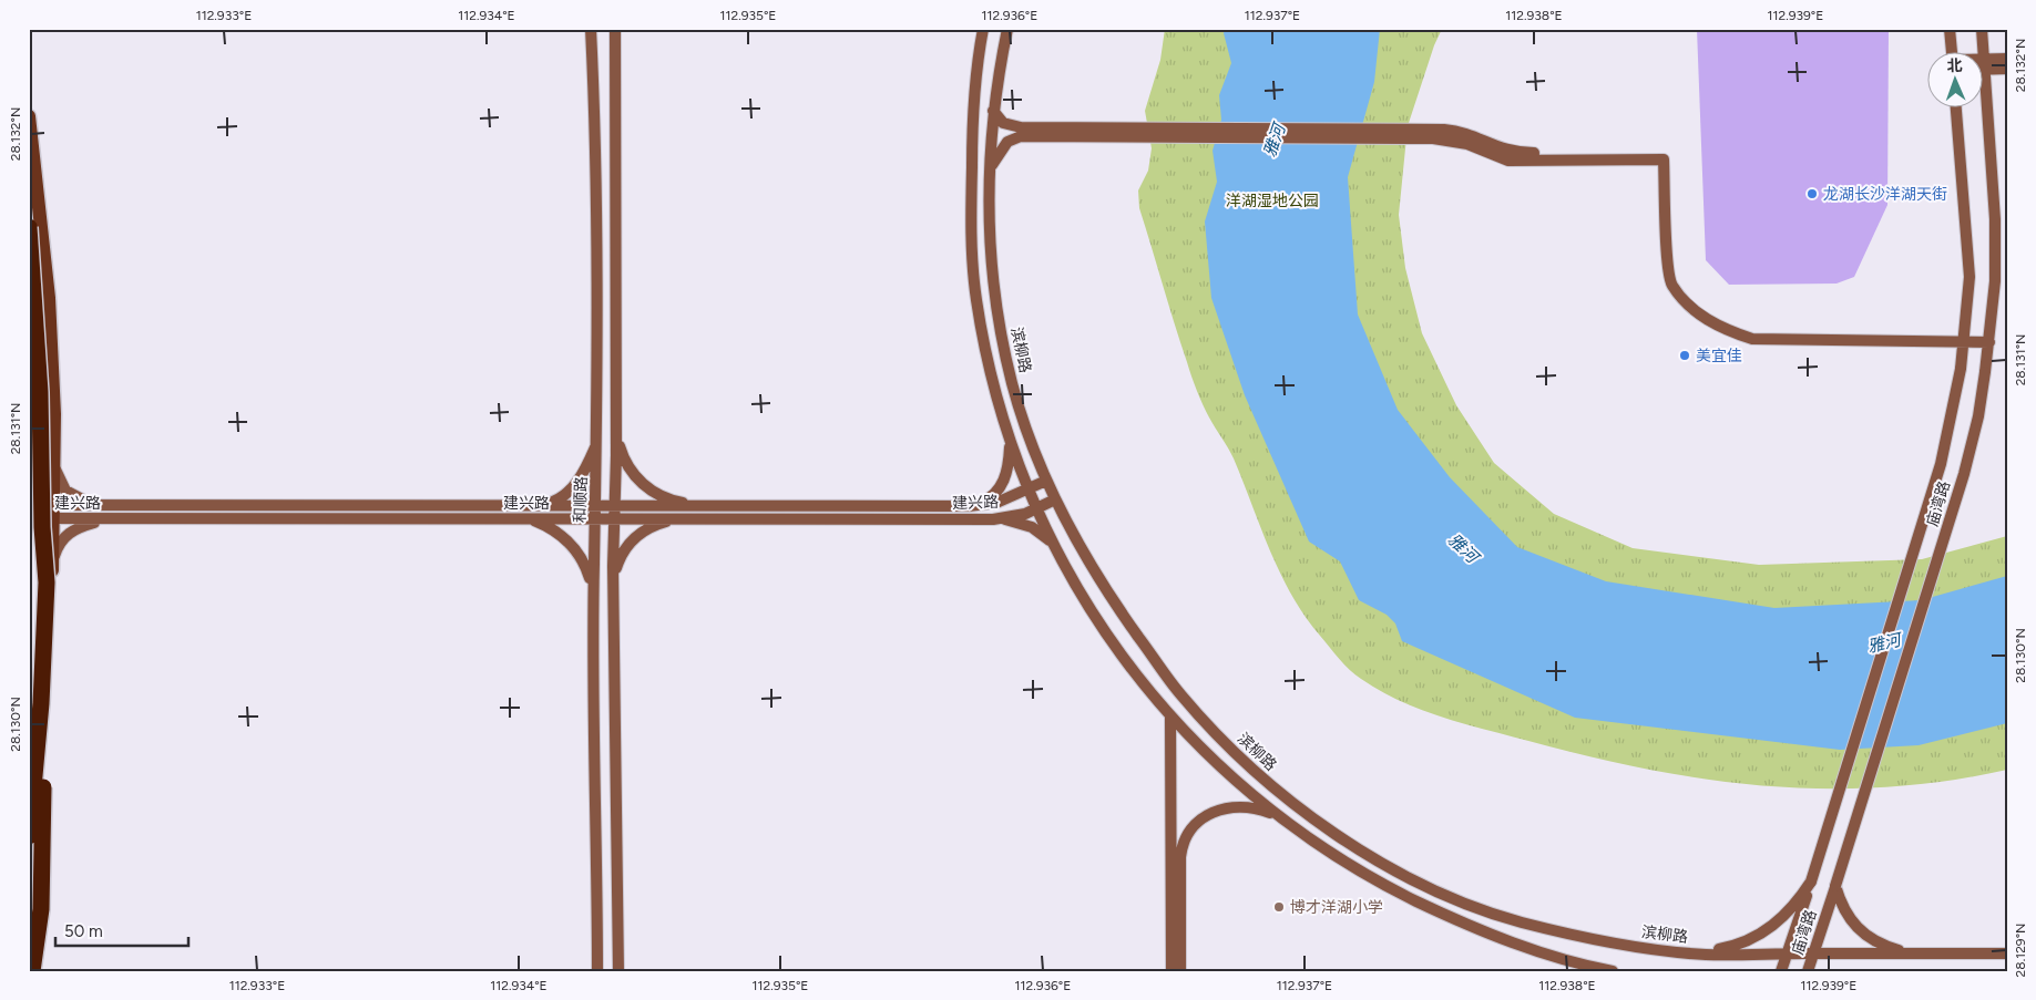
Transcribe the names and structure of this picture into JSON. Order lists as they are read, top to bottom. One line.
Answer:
{"streets":{"main road":["滨柳路","和顺路","建兴路","庙湾路"]},"crossings":[["滨柳路","建兴路"],["滨柳路","庙湾路"],["和顺路","建兴路"]],"water":["雅河"],"parks":["洋湖湿地公园"],"places":["龙湖长沙洋湖天街","美宜佳","博才洋湖小学"],"scale_bar":"50 m","north":"top","coordinates":["112.933°E","112.934°E","112.935°E","112.936°E","112.937°E","112.938°E","112.939°E","28.132°N","28.131°N","28.130°N","28.129°N"]}
